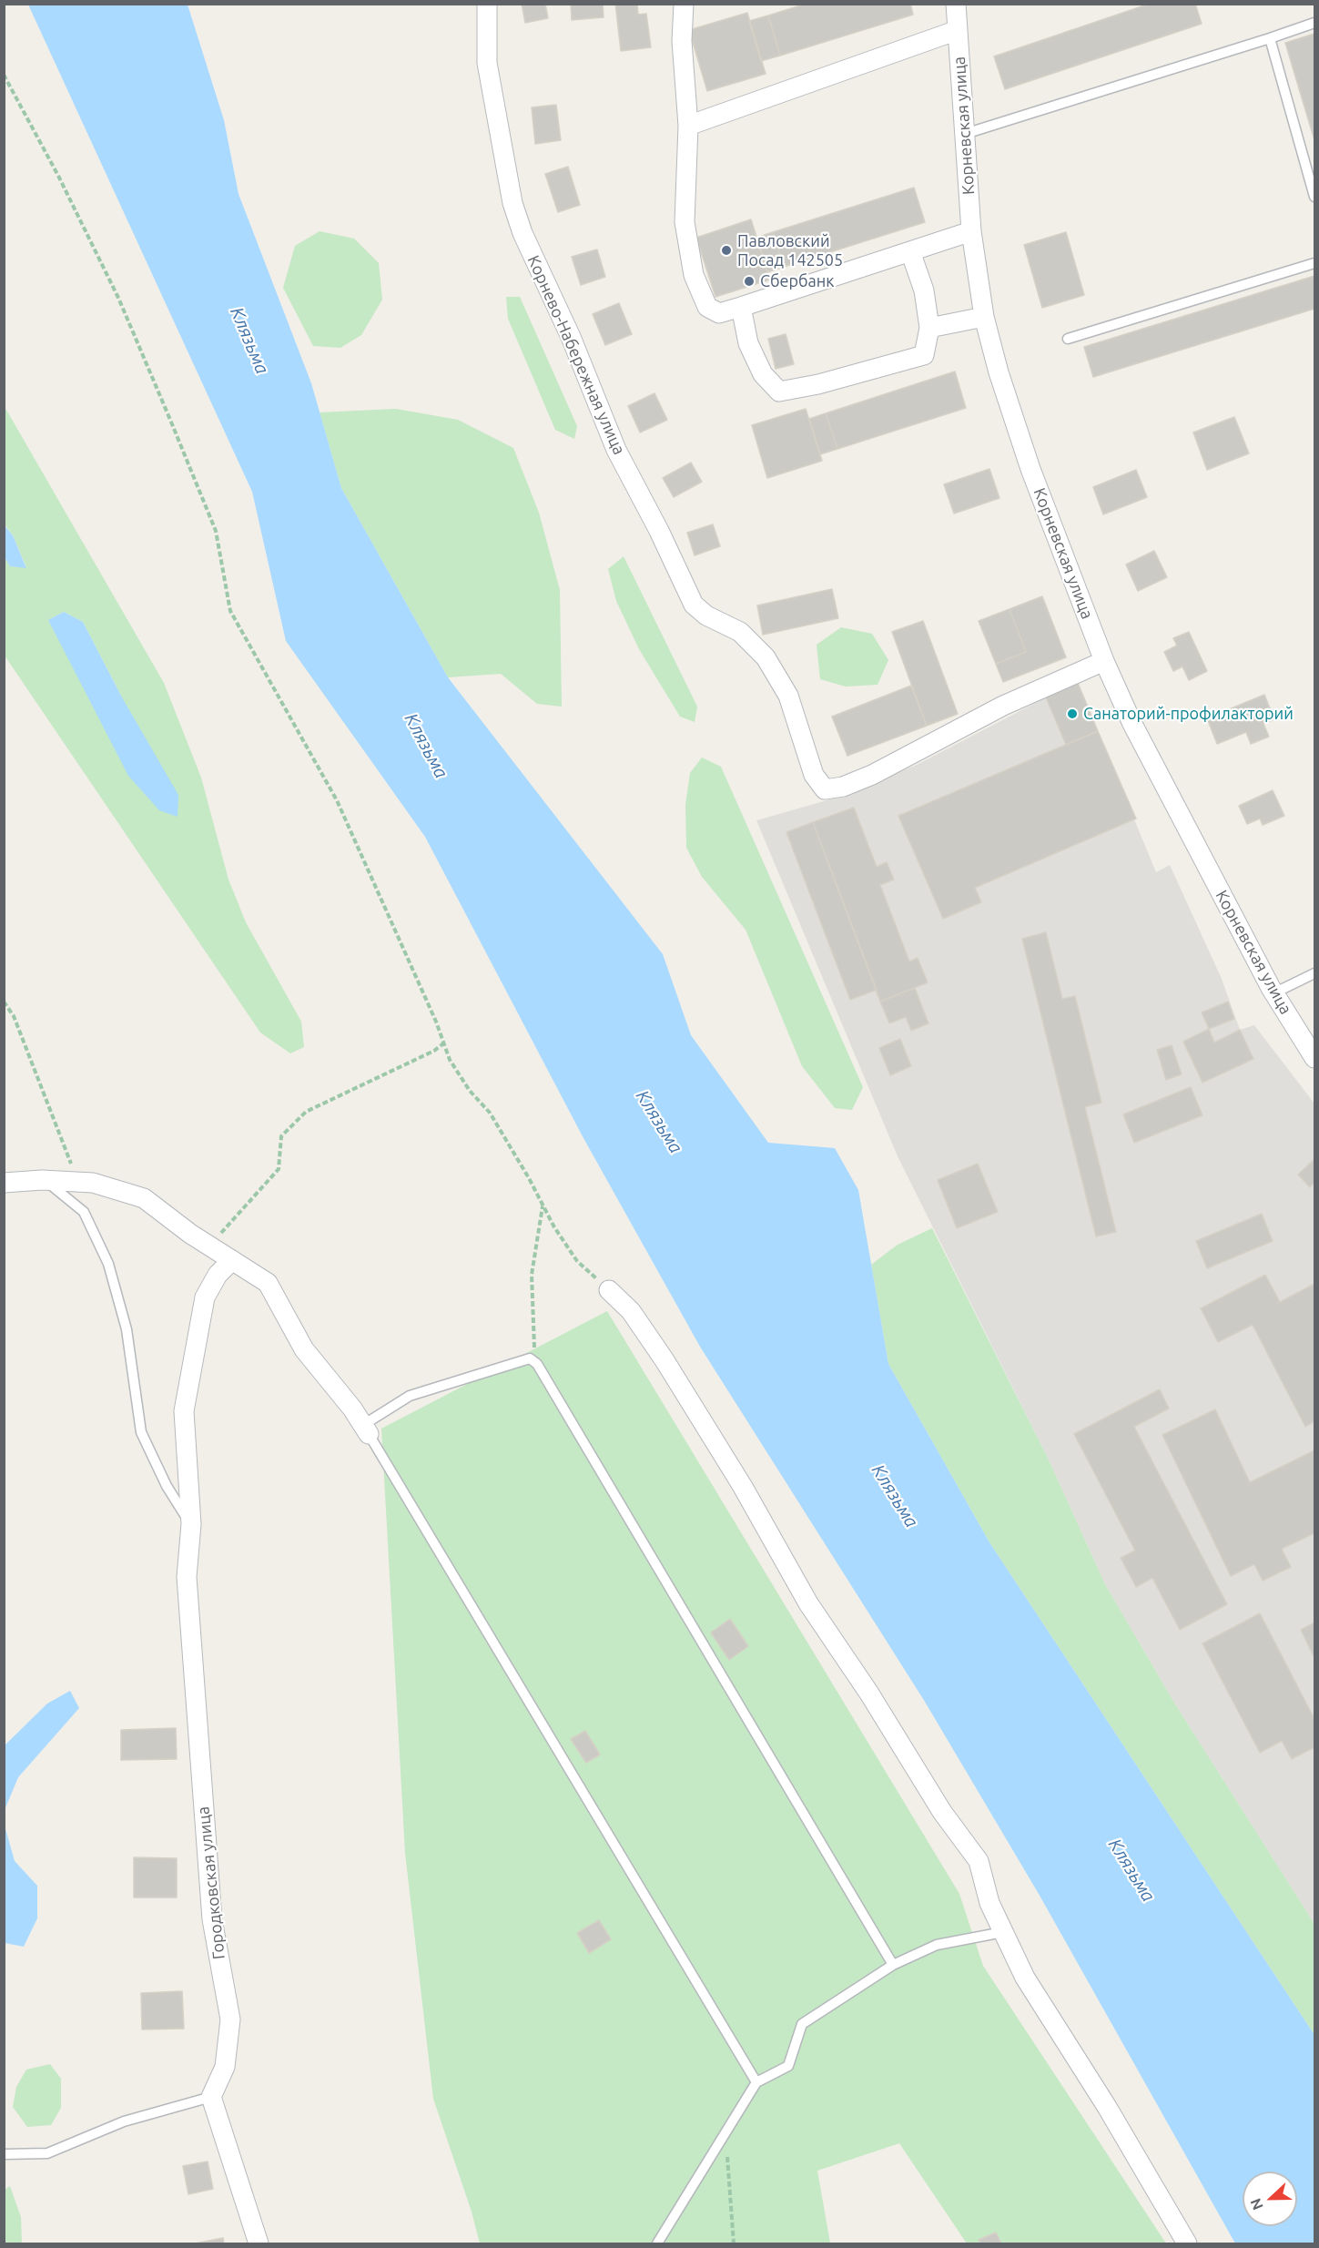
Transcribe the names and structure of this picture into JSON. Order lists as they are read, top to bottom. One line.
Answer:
{"streets":{"street":["Корневская улица","Корнево-Набережная улица","Городковская улица"]},"crossings":[["Корневская улица","Корнево-Набережная улица"]],"water":["Клязьма"],"places":["Павловский Посад 142505","Сбербанк","Санаторий-профилакторий"],"north":"left"}
